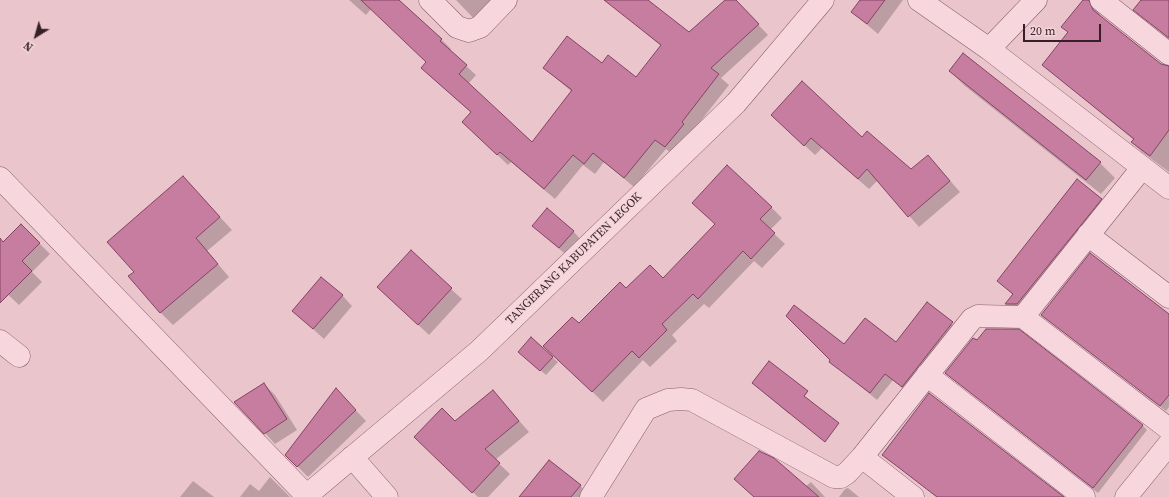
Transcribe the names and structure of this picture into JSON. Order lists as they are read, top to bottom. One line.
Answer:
{"streets":{"street":["TANGERANG KABUPATEN LEGOK"]},"scale_bar":"20 m","north":"bottom left"}
